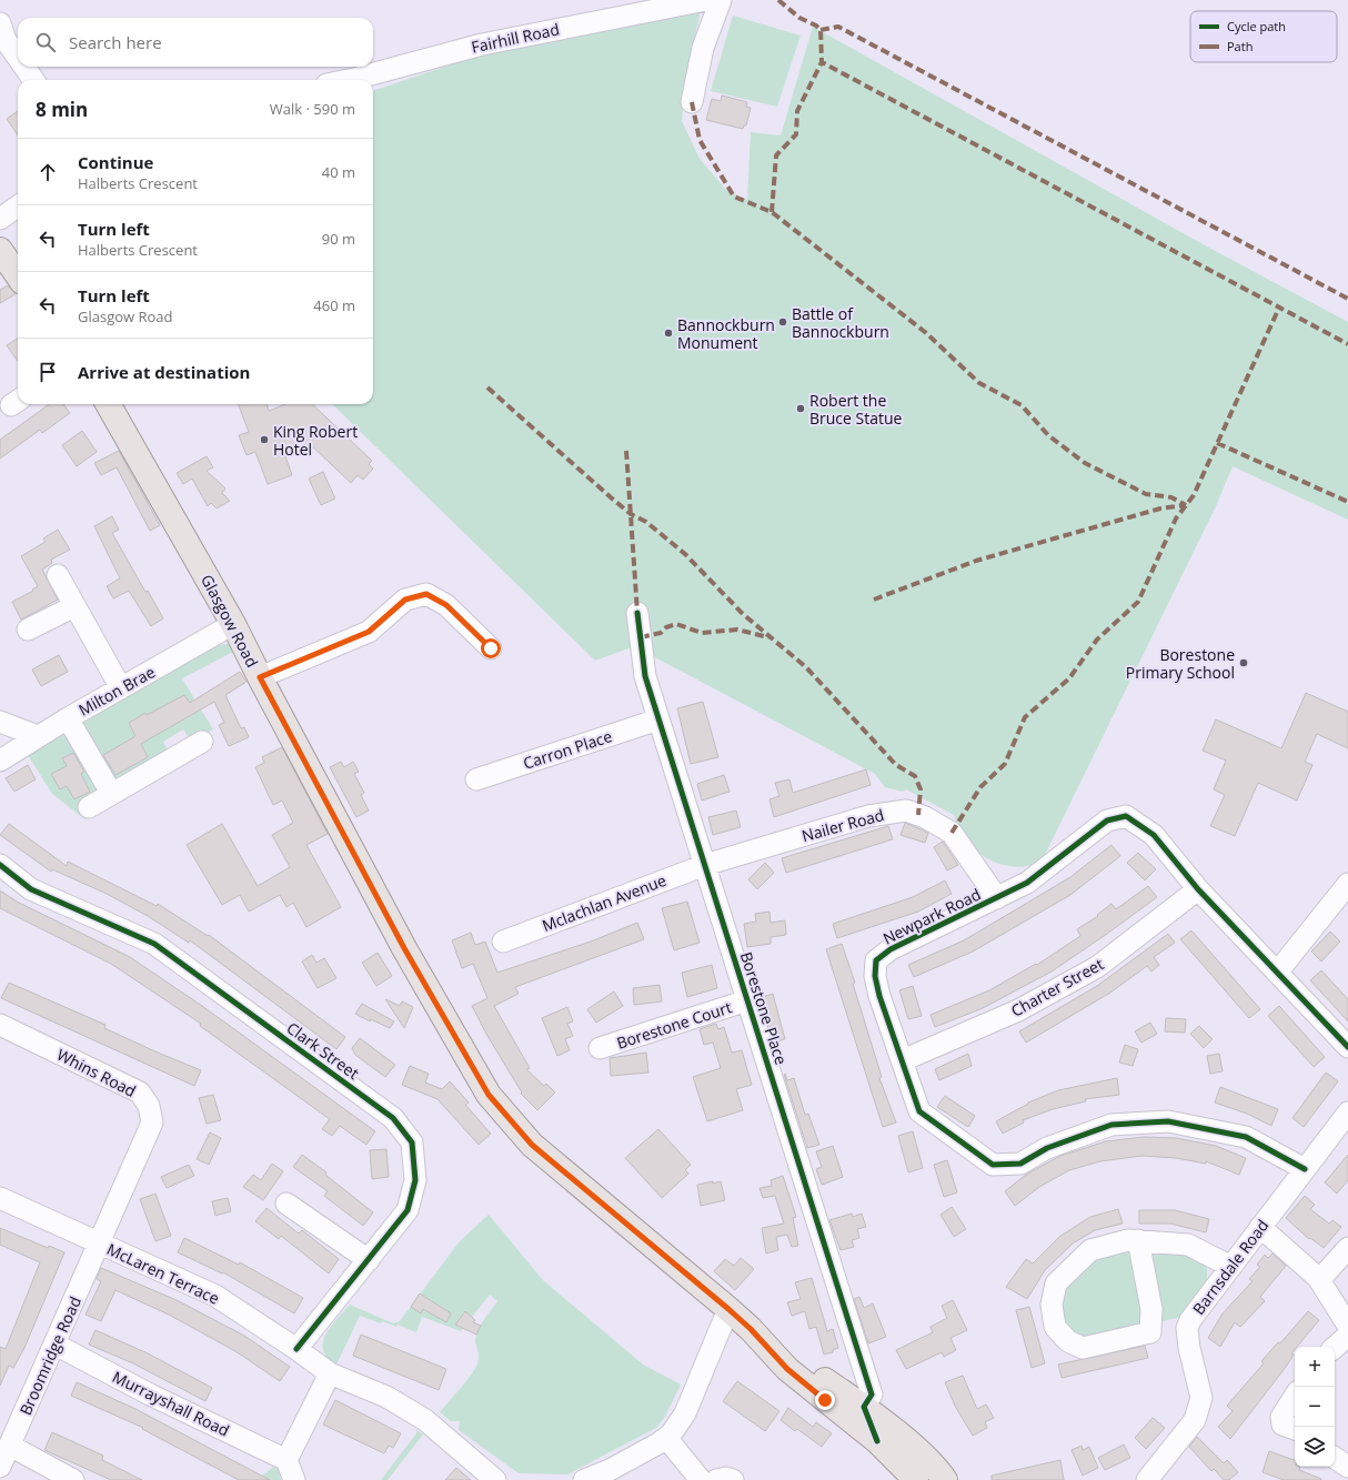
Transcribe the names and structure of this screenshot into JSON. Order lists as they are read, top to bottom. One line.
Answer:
{"streets":{"main road":["Glasgow Road"],"street":["Fairhill Road","Milton Brae","Carron Place","Nailer Road","Mclachlan Avenue","Newpark Road","Charter Street","Borestone Place","Borestone Court","Clark Street","Whins Road","Barnsdale Road","McLaren Terrace","Broomridge Road","Murrayshall Road"]},"crossings":[["Glasgow Road","Milton Brae"],["Glasgow Road","Borestone Place"],["Carron Place","Borestone Place"],["Nailer Road","Mclachlan Avenue"],["Nailer Road","Newpark Road"],["Nailer Road","Borestone Place"],["Mclachlan Avenue","Borestone Place"],["Newpark Road","Charter Street"],["Newpark Road","Barnsdale Road"],["Borestone Place","Borestone Court"],["Clark Street","McLaren Terrace"],["Whins Road","McLaren Terrace"],["Whins Road","Broomridge Road"],["McLaren Terrace","Broomridge Road"],["Broomridge Road","Murrayshall Road"]],"places":["Battle of Bannockburn","Bannockburn Monument","Robert the Bruce Statue","King Robert Hotel","Borestone Primary School"],"legend":["Cycle path","Path"],"page":{"search":"Search here","heading":["8 min","Walk · 590 m"],"list":[["Continue","Halberts Crescent","40 m"],["Turn left","Halberts Crescent","90 m"],["Turn left","Glasgow Road","460 m"],"Arrive at destination"],"map_buttons":["+","−"]}}
